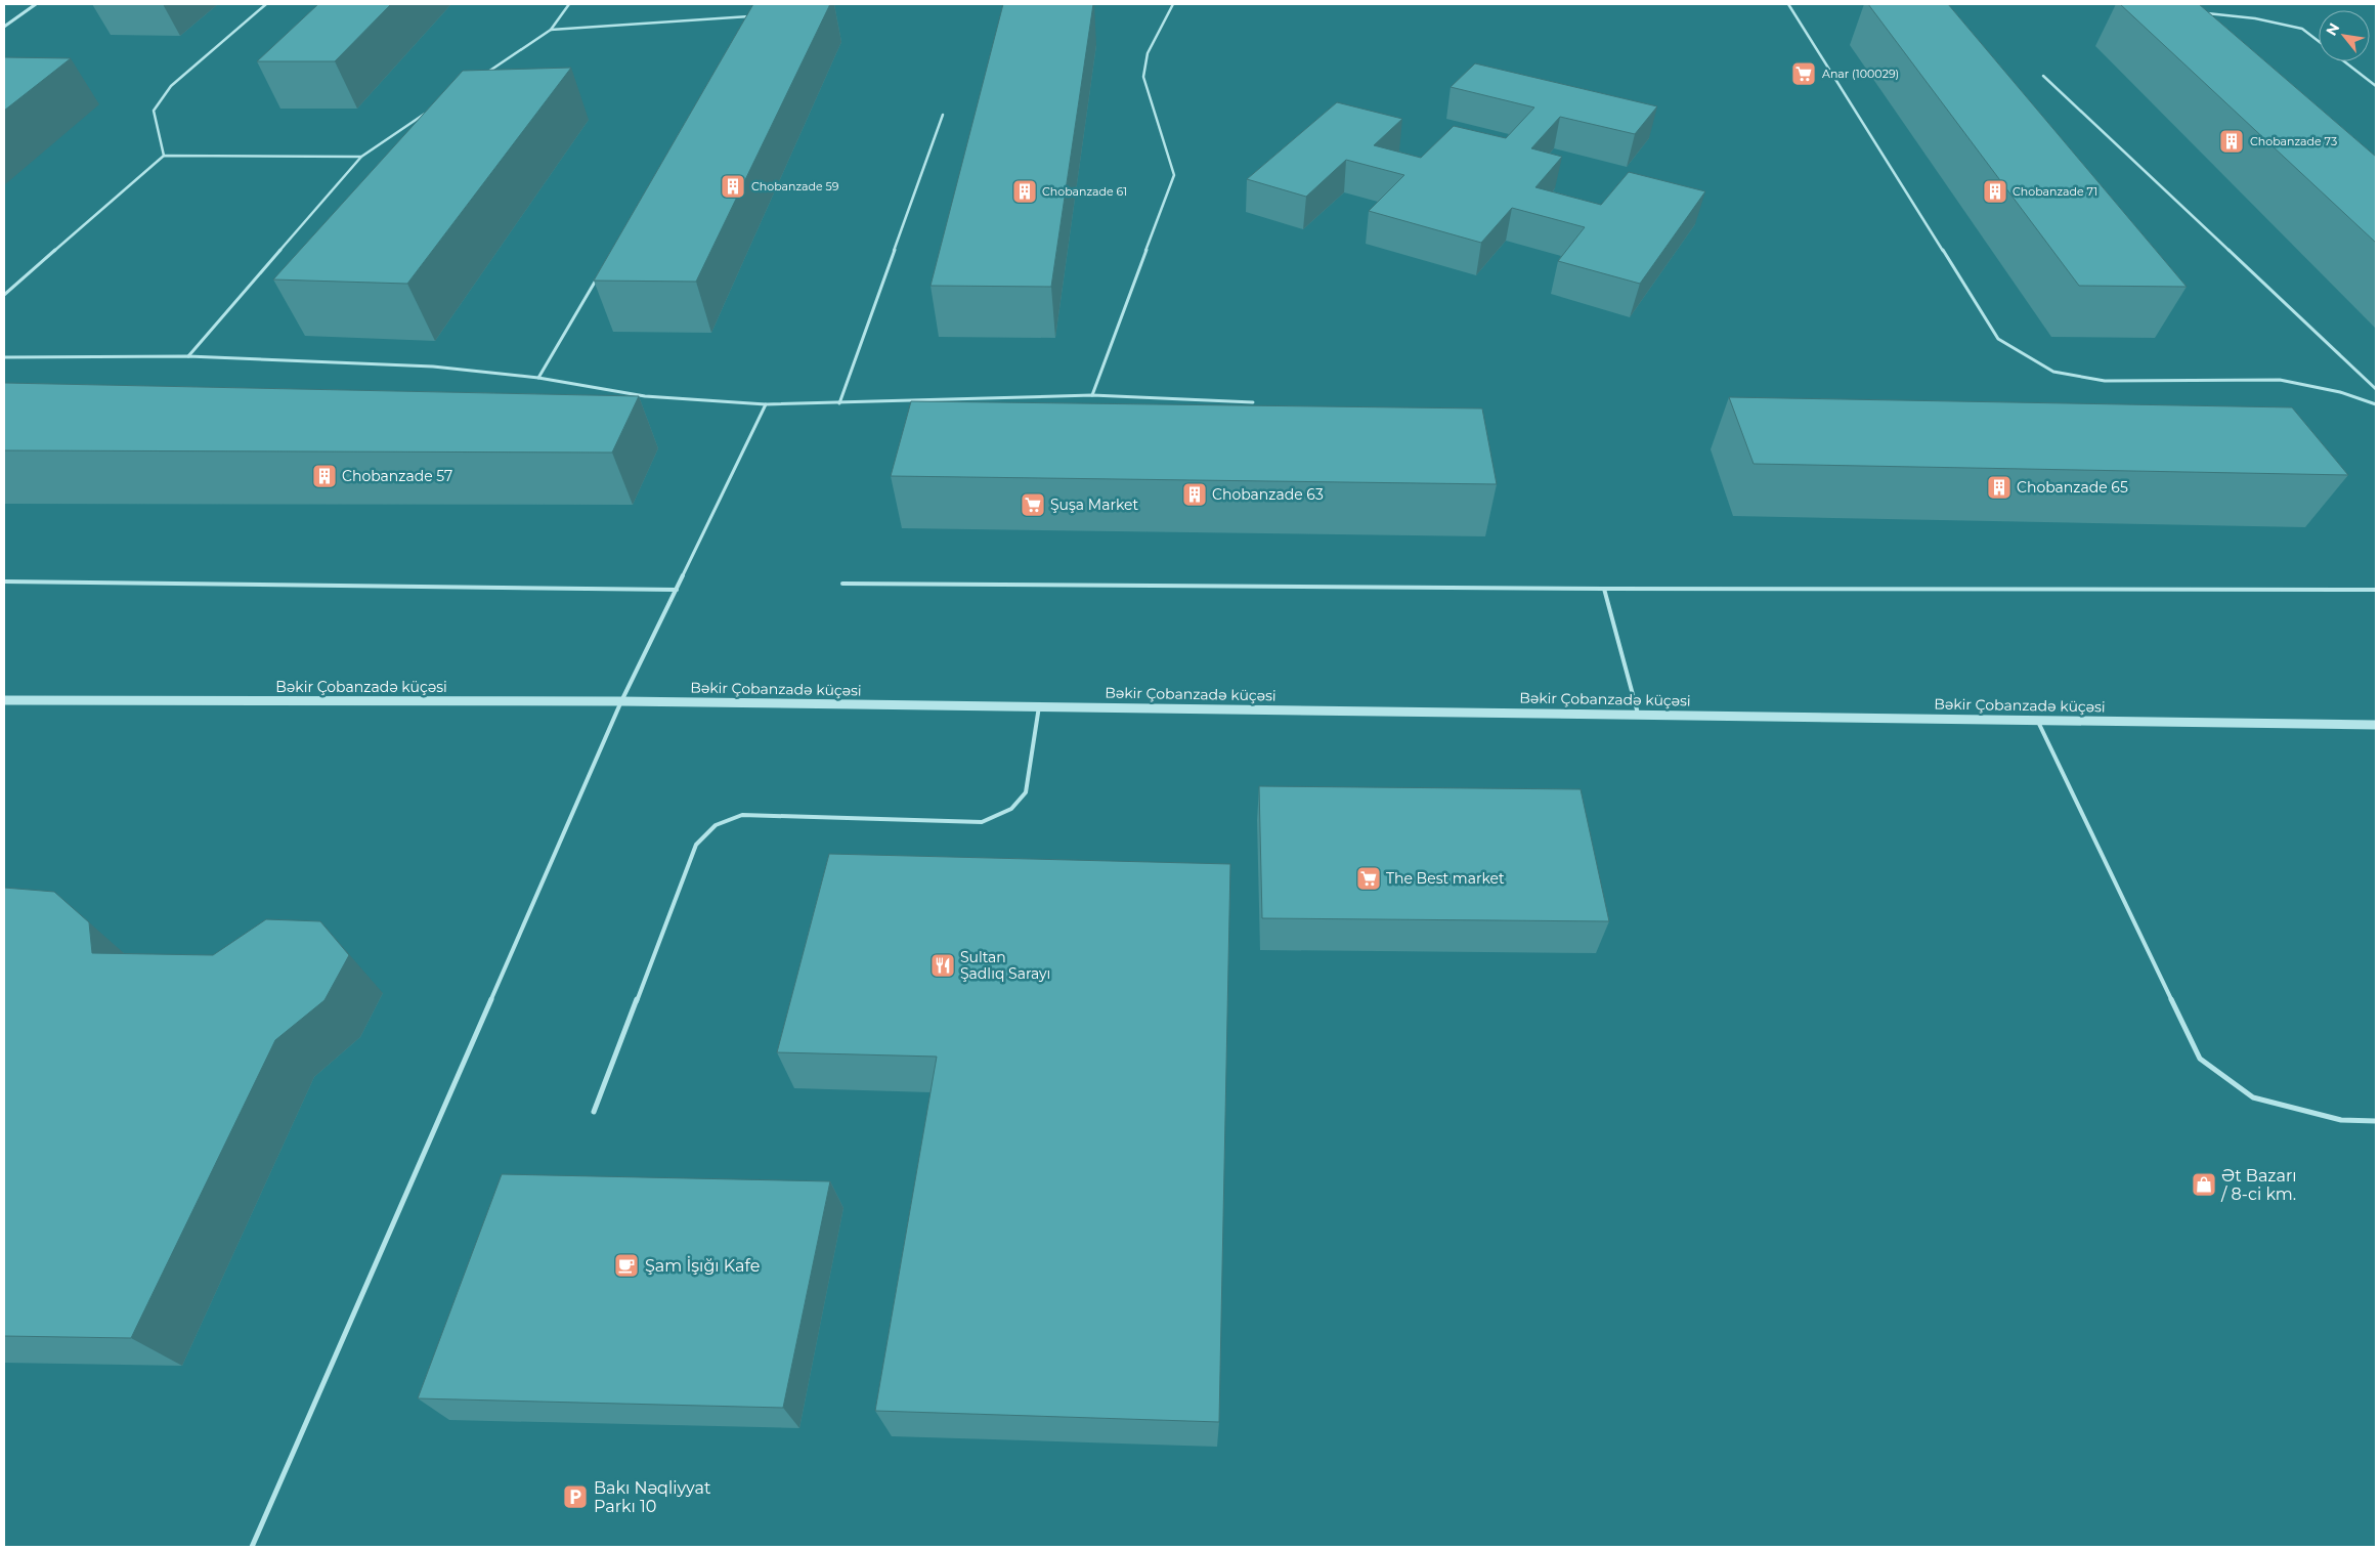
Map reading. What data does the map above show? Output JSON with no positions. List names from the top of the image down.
{
  "streets": {
    "street": ["Bəkir Çobanzadə küçəsi"]
  },
  "places": {
    "supermarket": ["Anar (100029)", "Şuşa Market", "The Best market"],
    "building": [
      "Chobanzade 73",
      "Chobanzade 59",
      "Chobanzade 61",
      "Chobanzade 71",
      "Chobanzade 57",
      "Chobanzade 65",
      "Chobanzade 63"
    ],
    "restaurant": ["Sultan Şadlıq Sarayı"],
    "shop": ["Ət Bazarı / 8-ci km."],
    "cafe": ["Şam İşığı Kafe"],
    "parking": ["Bakı Nəqliyyat Parkı 10"]
  },
  "north": "top left"
}
